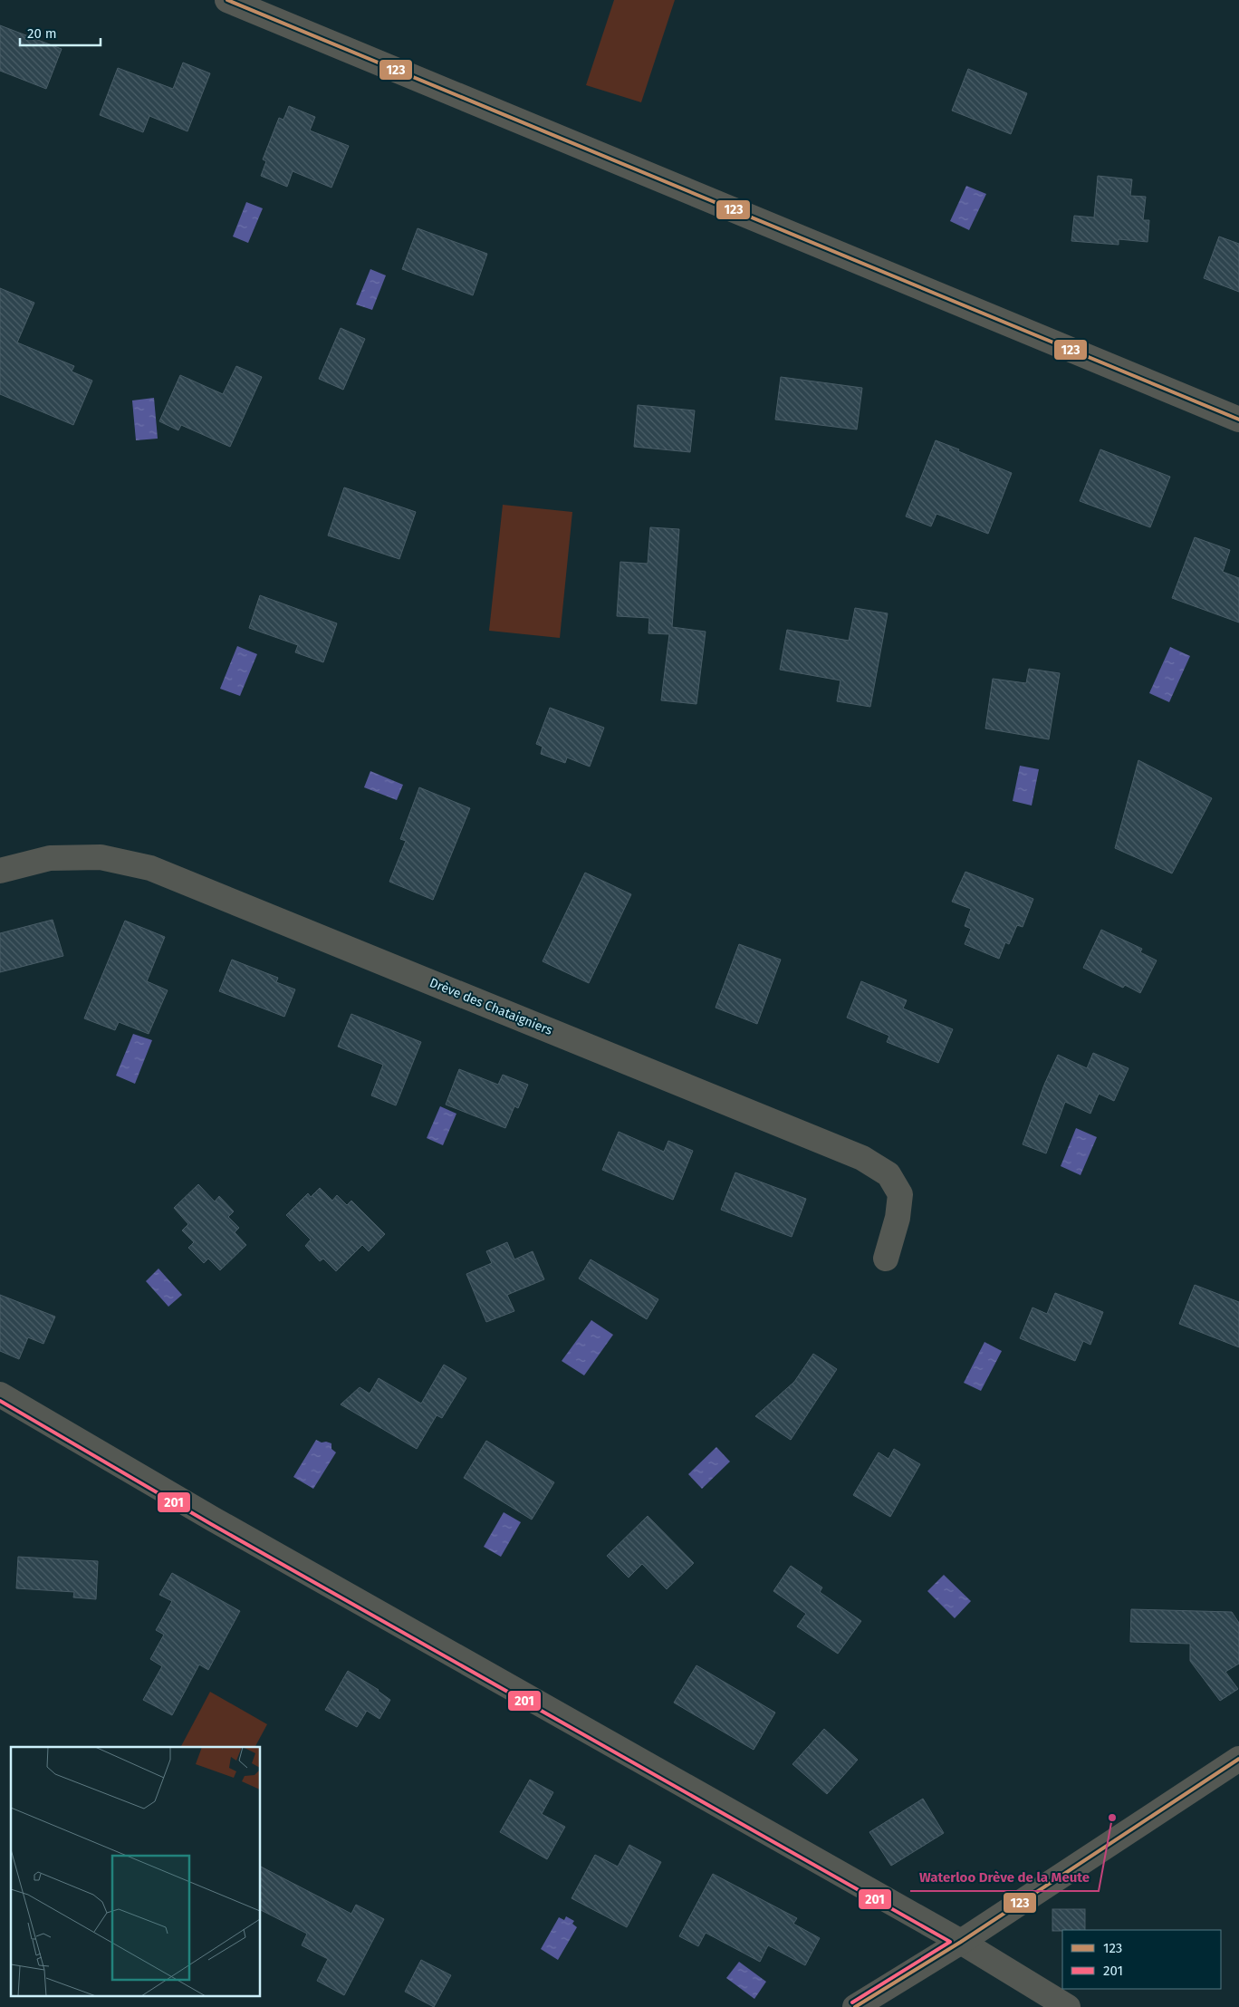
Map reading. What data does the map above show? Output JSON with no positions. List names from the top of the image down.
{
  "streets": {
    "street": ["Drève des Chataigniers"]
  },
  "places": ["Waterloo Drève de la Meute"],
  "lines": ["transit line 123", "transit line 201"],
  "legend": ["123", "201"],
  "scale_bar": "20 m"
}
